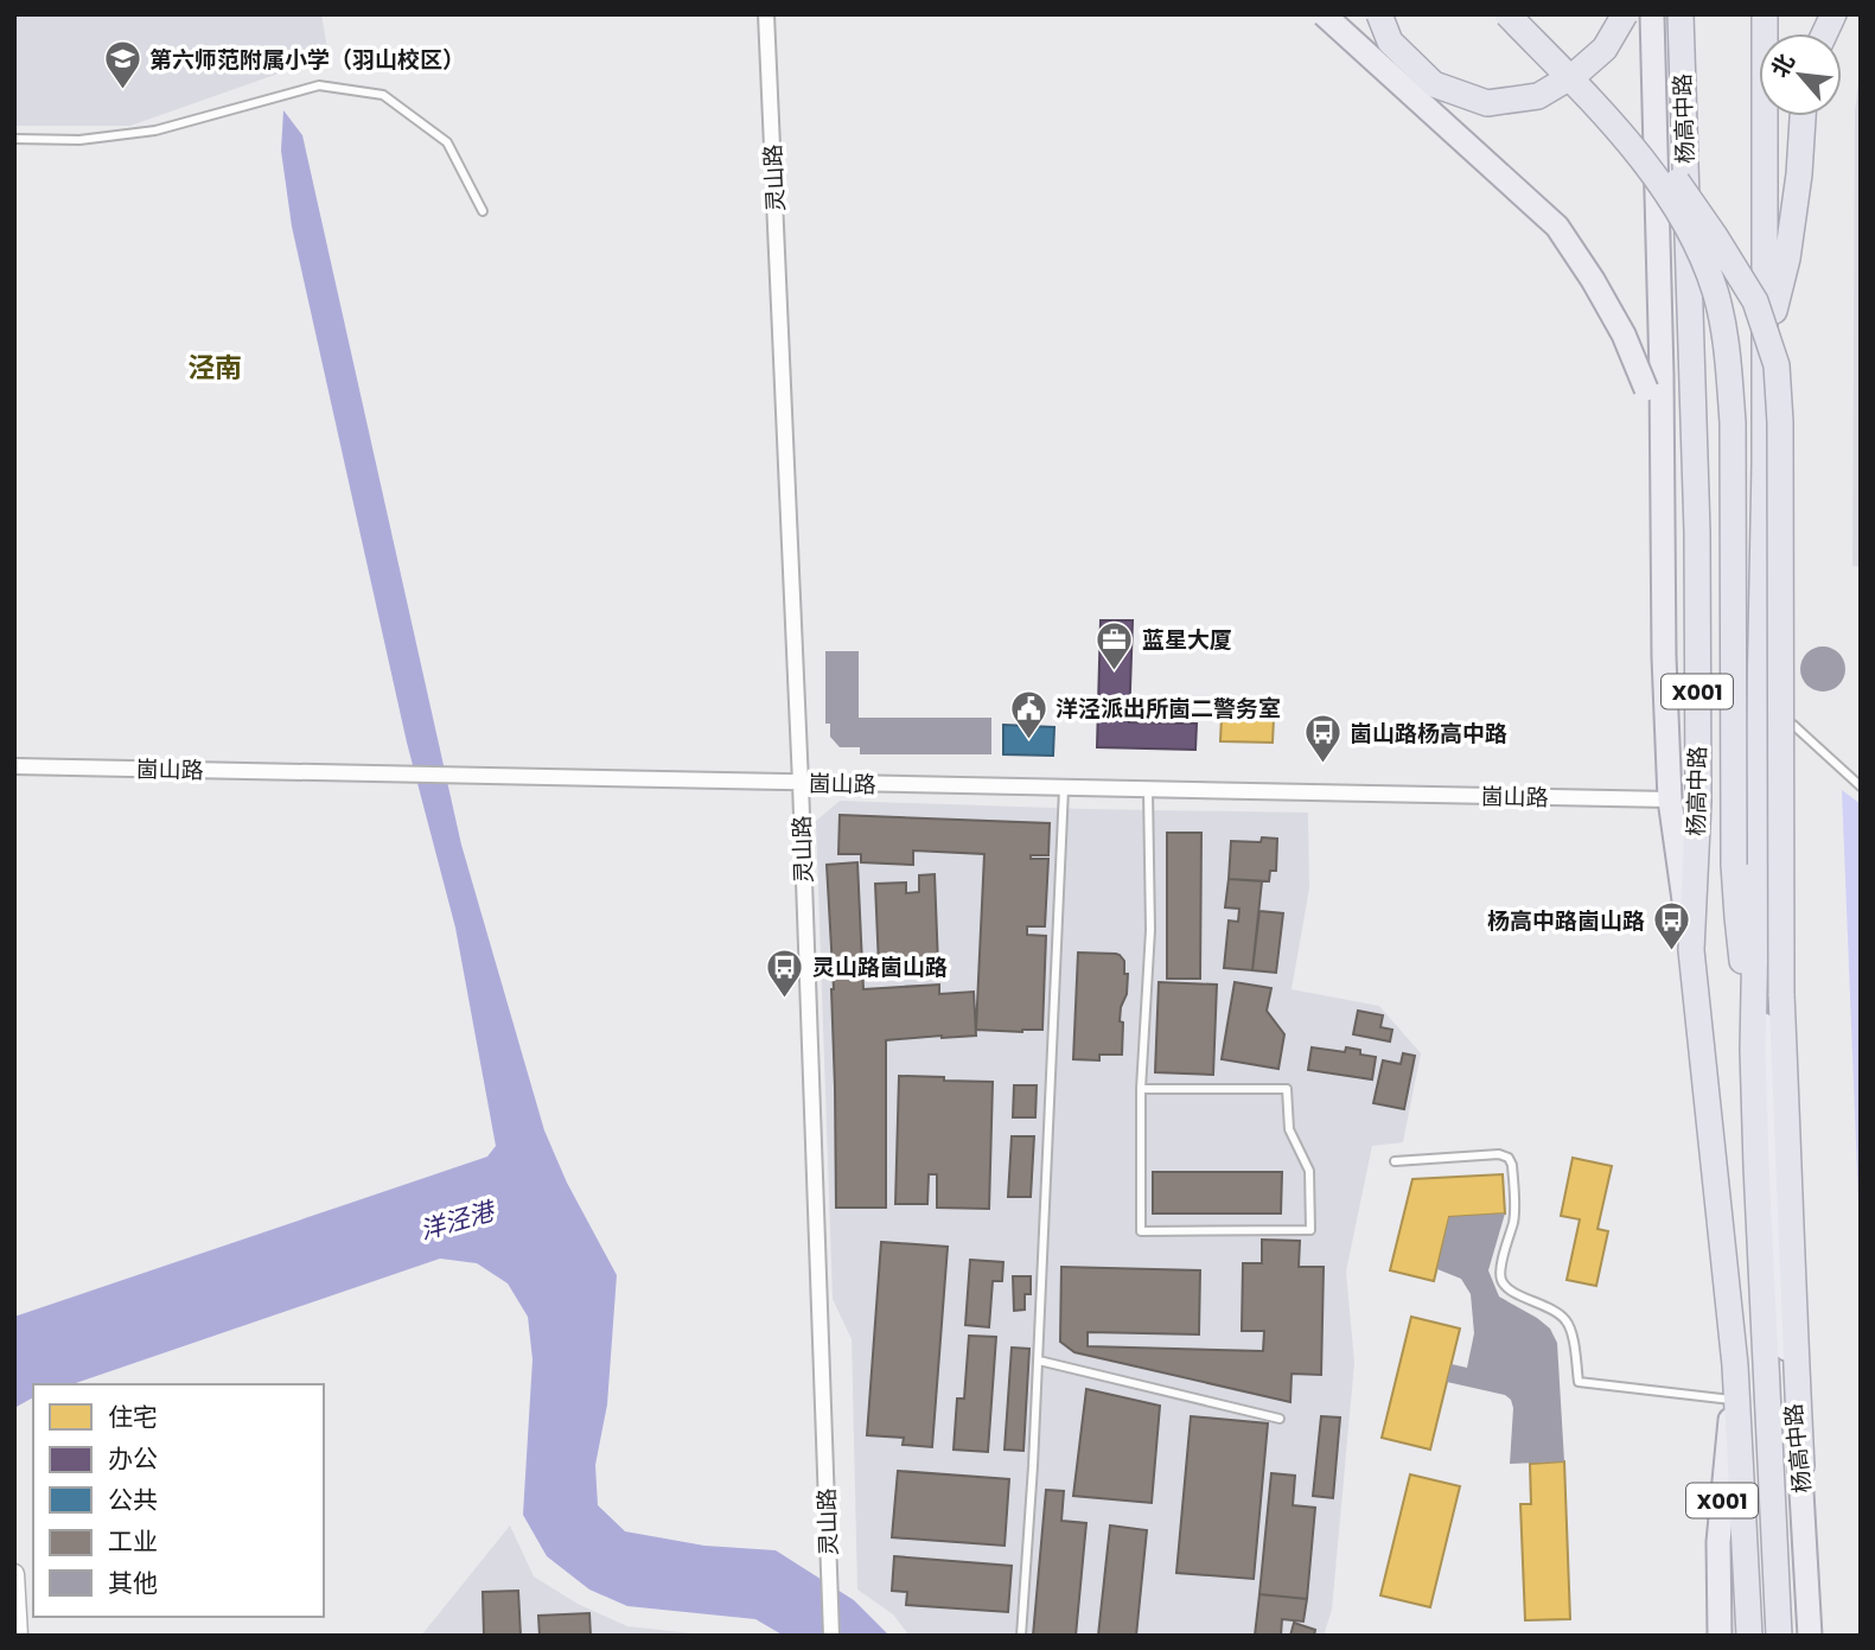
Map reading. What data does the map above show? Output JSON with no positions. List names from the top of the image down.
{
  "streets": {
    "highway": ["杨高中路", "X001"],
    "street": ["灵山路", "崮山路"]
  },
  "crossings": [
    ["灵山路", "崮山路"],
    ["X001", "崮山路"]
  ],
  "districts": ["泾南"],
  "water": ["洋泾港"],
  "places": {
    "school or university": ["第六师范附属小学（羽山校区）"],
    "office": ["蓝星大厦"],
    "public building": ["洋泾派出所崮二警务室"],
    "bus stop": ["崮山路杨高中路", "杨高中路崮山路", "灵山路崮山路"]
  },
  "legend": [
    "住宅",
    "办公",
    "公共",
    "工业",
    "其他"
  ],
  "north": "top left"
}
